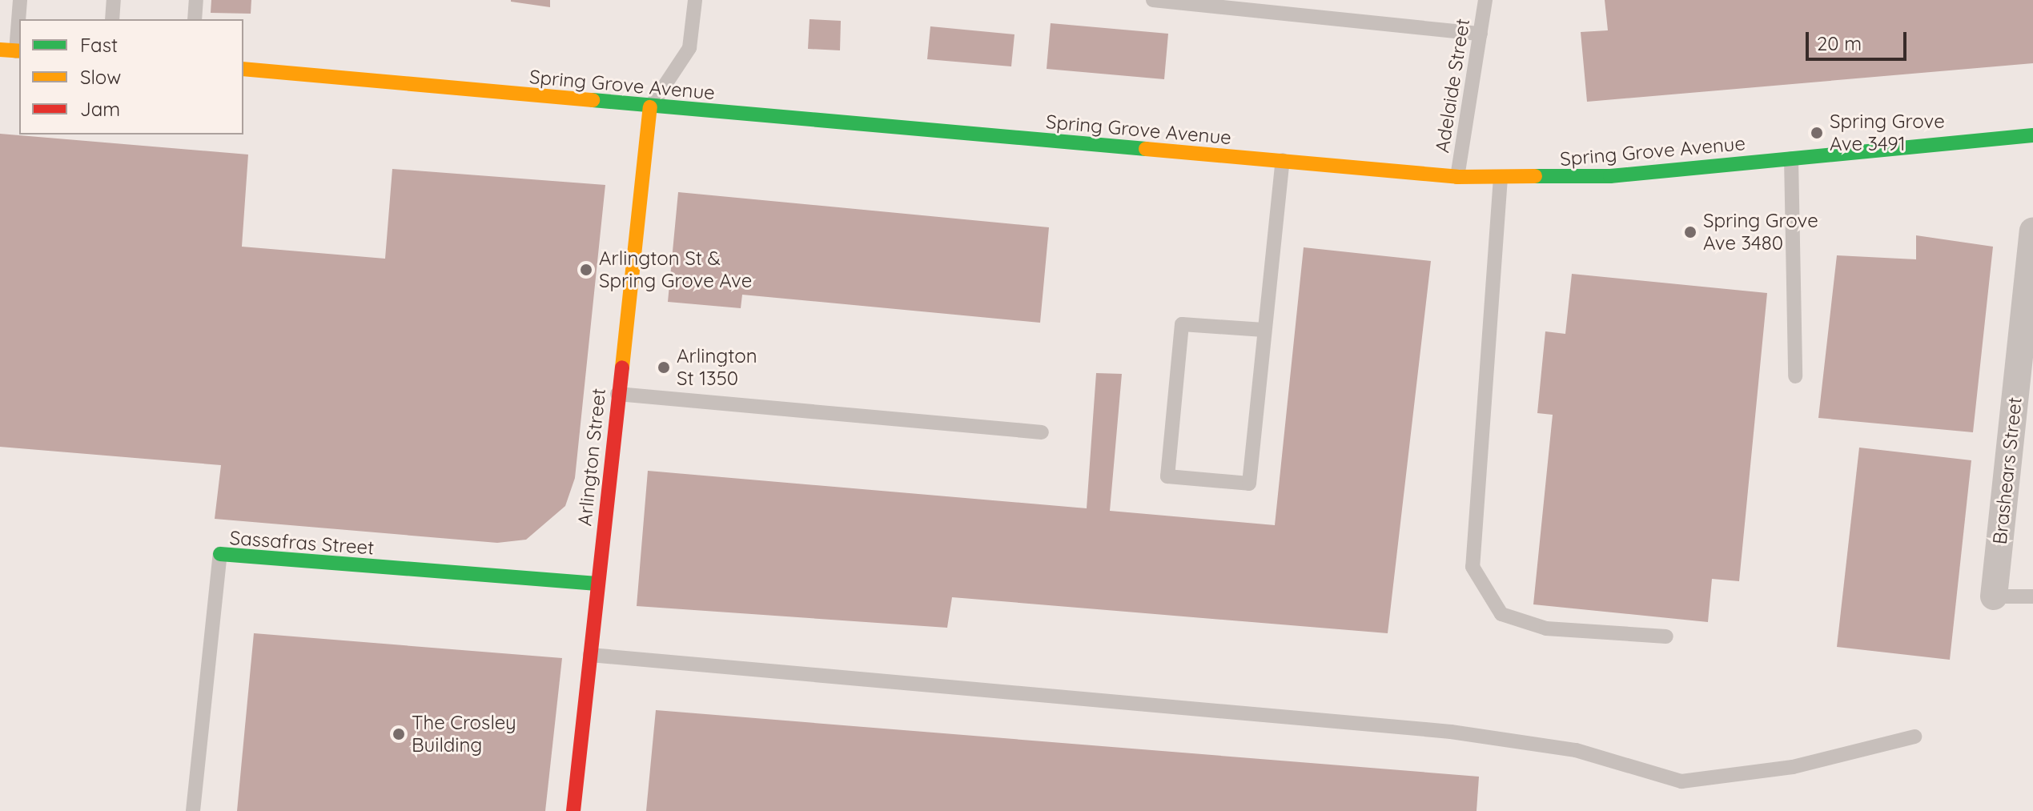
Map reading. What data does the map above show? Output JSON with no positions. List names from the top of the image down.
{
  "streets": {
    "main road": ["Spring Grove Avenue", "Arlington Street", "Sassafras Street"],
    "street": ["Brashears Street"],
    "lane": ["Adelaide Street"]
  },
  "crossings": [
    ["Spring Grove Avenue", "Adelaide Street"],
    ["Spring Grove Avenue", "Arlington Street"],
    ["Arlington Street", "Sassafras Street"]
  ],
  "places": [
    "Spring Grove Ave 3491",
    "Spring Grove Ave 3480",
    "Arlington St & Spring Grove Ave",
    "Arlington St 1350",
    "The Crosley Building"
  ],
  "legend": ["Fast", "Slow", "Jam"],
  "scale_bar": "20 m"
}
